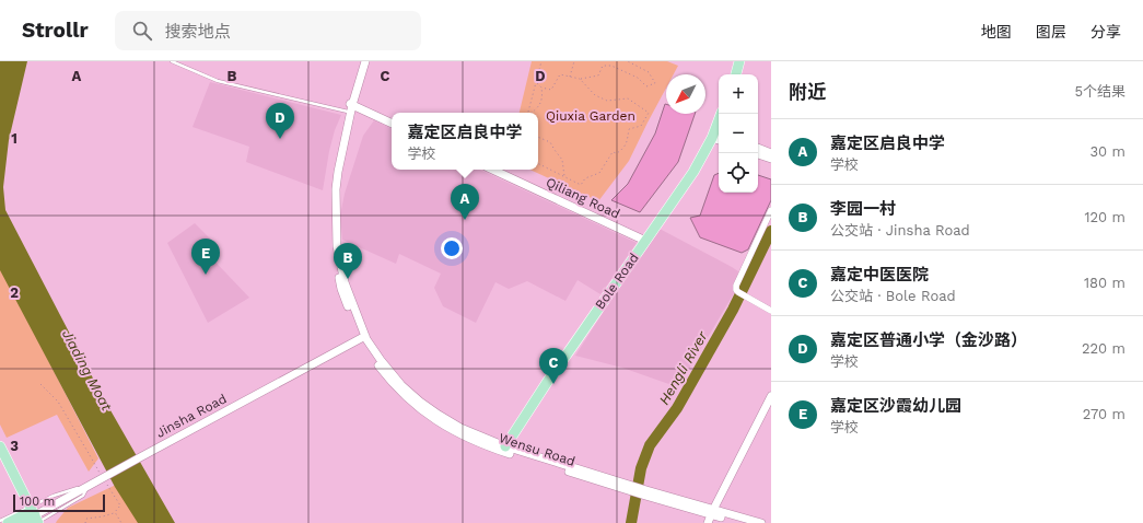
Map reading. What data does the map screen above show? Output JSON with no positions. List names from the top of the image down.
{
  "streets": {
    "main road": ["Bole Road"],
    "street": ["Qiliang Road", "Jinsha Road", "Wensu Road"]
  },
  "crossings": [
    ["Qiliang Road", "Bole Road"],
    ["Jinsha Road", "Wensu Road"]
  ],
  "water": ["Hengli River", "Jiading Moat"],
  "parks": ["Qiuxia Garden"],
  "scale_bar": "100 m",
  "north": "bottom left",
  "page": {
    "header": "Strollr",
    "search": "搜索地点",
    "nav": ["地图", "图层", "分享"],
    "heading": ["附近", "5个结果"],
    "map_buttons": ["+", "−"],
    "pins": [
      "D",
      "A",
      "E",
      "B",
      "C"
    ],
    "popup": ["嘉定区启良中学", "学校"],
    "list": [
      {
        "mark": "A",
        "name": "嘉定区启良中学",
        "note": "学校",
        "value": "30 m"
      },
      {
        "mark": "B",
        "name": "李园一村",
        "note": "公交站 · Jinsha Road",
        "value": "120 m"
      },
      {
        "mark": "C",
        "name": "嘉定中医医院",
        "note": "公交站 · Bole Road",
        "value": "180 m"
      },
      {
        "mark": "D",
        "name": "嘉定区普通小学（金沙路）",
        "note": "学校",
        "value": "220 m"
      },
      {
        "mark": "E",
        "name": "嘉定区沙霞幼儿园",
        "note": "学校",
        "value": "270 m"
      }
    ],
    "scale": "100 m"
  },
  "grid": {
    "columns": [
      "A",
      "B",
      "C",
      "D"
    ],
    "rows": ["1", "2", "3"]
  }
}
